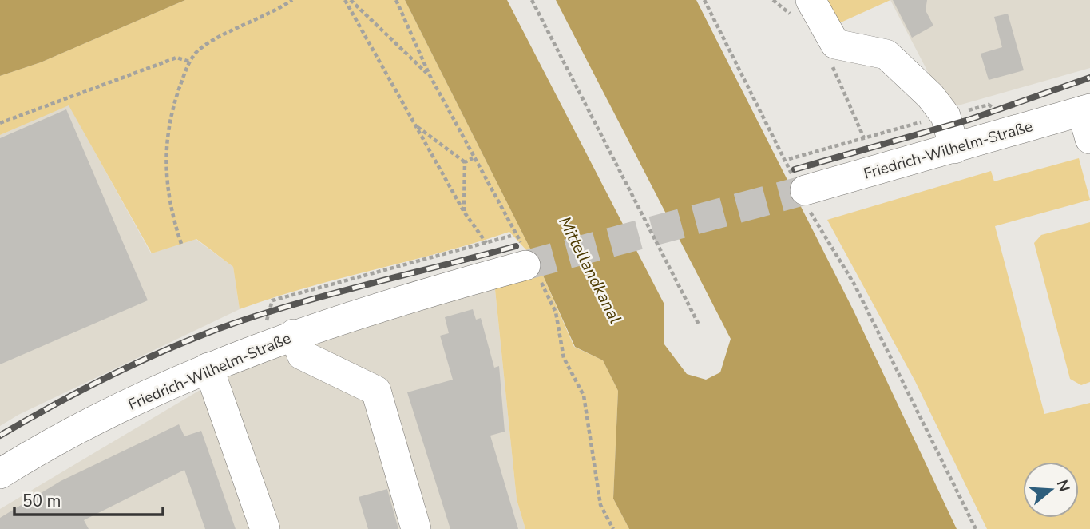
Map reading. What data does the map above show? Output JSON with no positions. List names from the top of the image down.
{
  "streets": {
    "street": ["Friedrich-Wilhelm-Straße"]
  },
  "water": ["Mittellandkanal"],
  "scale_bar": "50 m",
  "north": "right"
}
